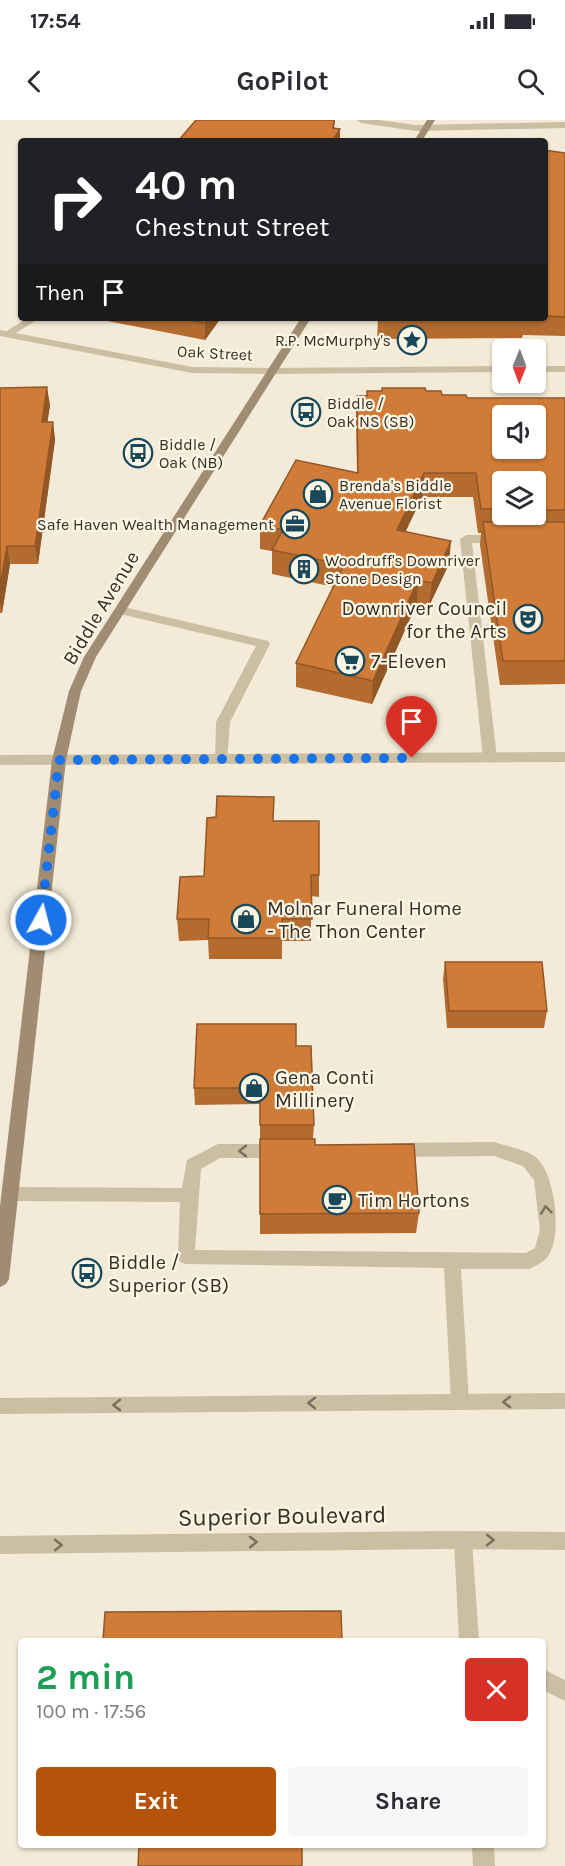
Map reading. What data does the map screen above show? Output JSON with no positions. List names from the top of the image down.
{
  "streets": {
    "main road": ["Biddle Avenue"],
    "street": ["Oak Street", "Superior Boulevard"]
  },
  "crossings": [
    ["Oak Street", "Biddle Avenue"]
  ],
  "one_way": ["Superior Boulevard"],
  "places": {
    "place": ["R.P. McMurphy's"],
    "bus stop": ["Biddle / Oak NS (SB)", "Biddle / Oak (NB)", "Biddle / Superior (SB)"],
    "shop": ["Brenda's Biddle Avenue Florist", "Molnar Funeral Home - The Thon Center", "Gena Conti Millinery"],
    "office": ["Safe Haven Wealth Management"],
    "building": ["Woodruff's Downriver Stone Design"],
    "theatre": ["Downriver Council for the Arts"],
    "supermarket": ["7-Eleven"],
    "cafe": ["Tim Hortons"]
  },
  "north": "bottom",
  "page": {
    "status": "17:54",
    "header": "GoPilot",
    "turn": ["40 m", "Chestnut Street"],
    "then": "Then",
    "heading": ["2 min", "100 m · 17:56"],
    "buttons": ["Exit", "Share"]
  }
}
